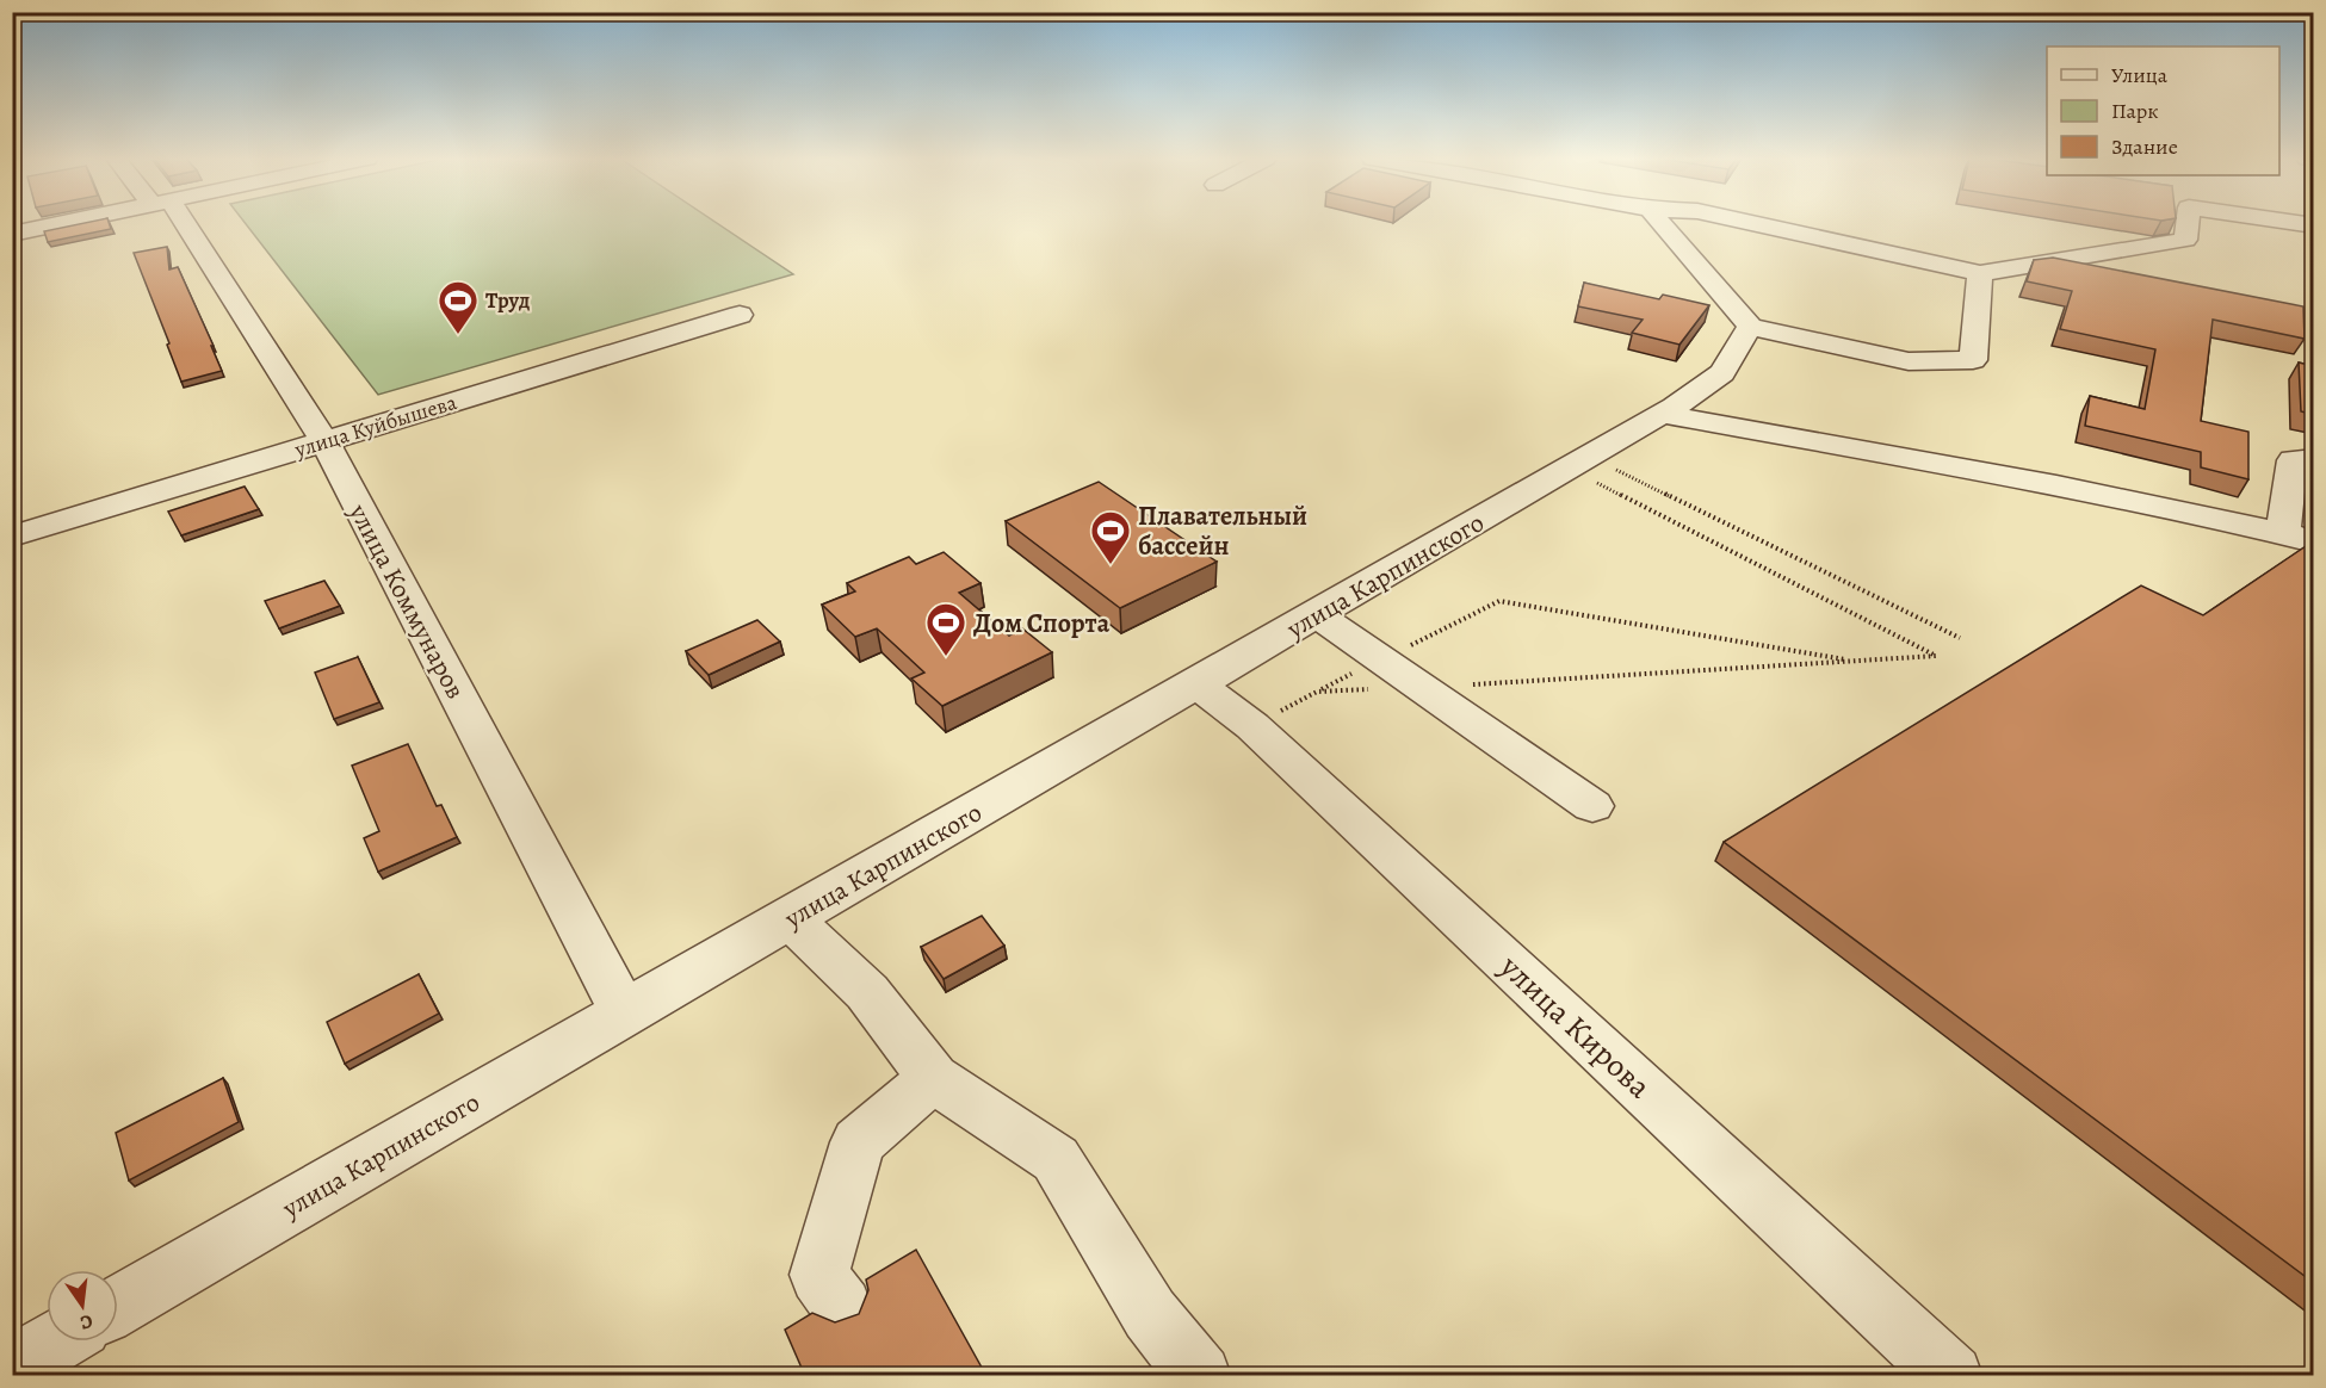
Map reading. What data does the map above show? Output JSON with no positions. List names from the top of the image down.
{
  "streets": {
    "street": [
      "улица Куйбышева",
      "улица Карпинского",
      "улица Коммунаров",
      "улица Кирова"
    ]
  },
  "crossings": [
    ["улица Куйбышева", "улица Коммунаров"],
    ["улица Карпинского", "улица Коммунаров"],
    ["улица Карпинского", "улица Кирова"]
  ],
  "places": {
    "sports": ["Труд", "Плавательный бассейн", "Дом Спорта"]
  },
  "legend": ["Улица", "Парк", "Здание"],
  "north": "bottom"
}
